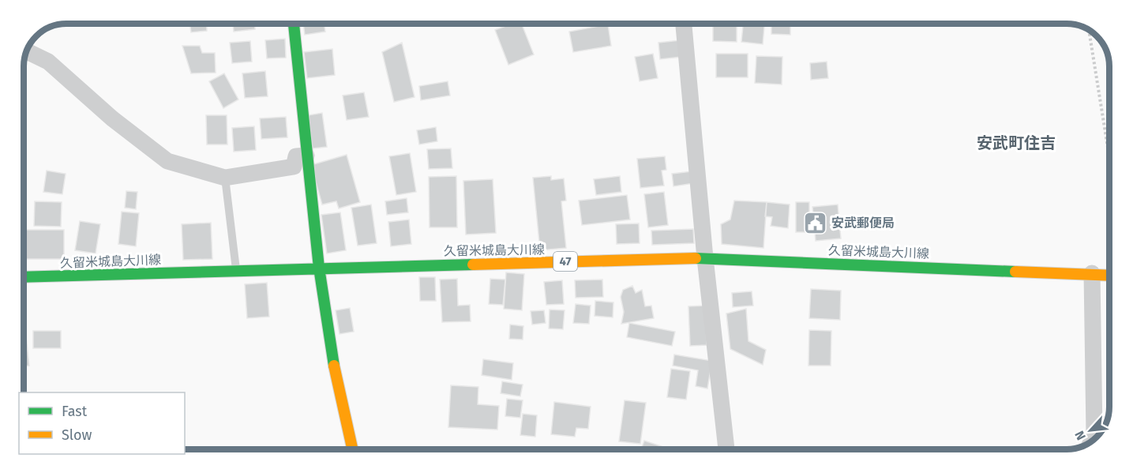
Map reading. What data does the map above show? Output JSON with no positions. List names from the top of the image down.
{
  "streets": {
    "main road": ["久留米城島大川線", "47"]
  },
  "districts": ["安武町住吉"],
  "places": {
    "public building": ["安武郵便局"]
  },
  "legend": ["Fast", "Slow"],
  "north": "bottom left"
}
